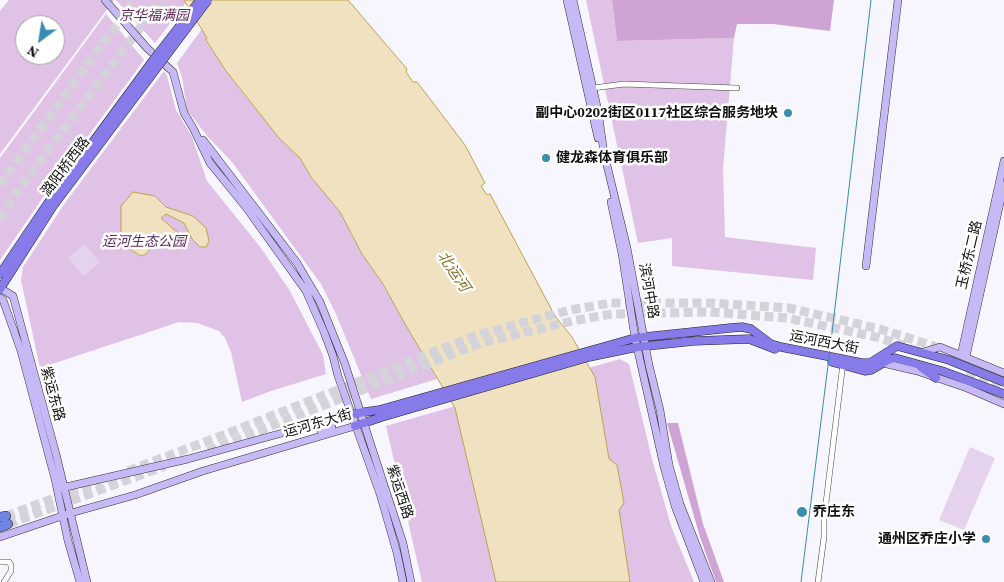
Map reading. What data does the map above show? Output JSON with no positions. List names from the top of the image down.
{
  "streets": {
    "main road": [
      "潞阳桥西路",
      "玉桥东二路",
      "滨河中路",
      "运河西大街",
      "紫运东路",
      "运河东大街",
      "紫运西路"
    ]
  },
  "crossings": [
    ["潞阳桥西路", "紫运东路"],
    ["滨河中路", "运河西大街"],
    ["滨河中路", "运河东大街"],
    ["运河西大街", "运河东大街"],
    ["紫运东路", "运河东大街"],
    ["运河东大街", "紫运西路"]
  ],
  "water": ["北运河"],
  "parks": ["京华福满园", "运河生态公园"],
  "places": [
    "副中心0202街区0117社区综合服务地块",
    "健龙森体育俱乐部",
    "乔庄东",
    "通州区乔庄小学"
  ],
  "north": "bottom left"
}
